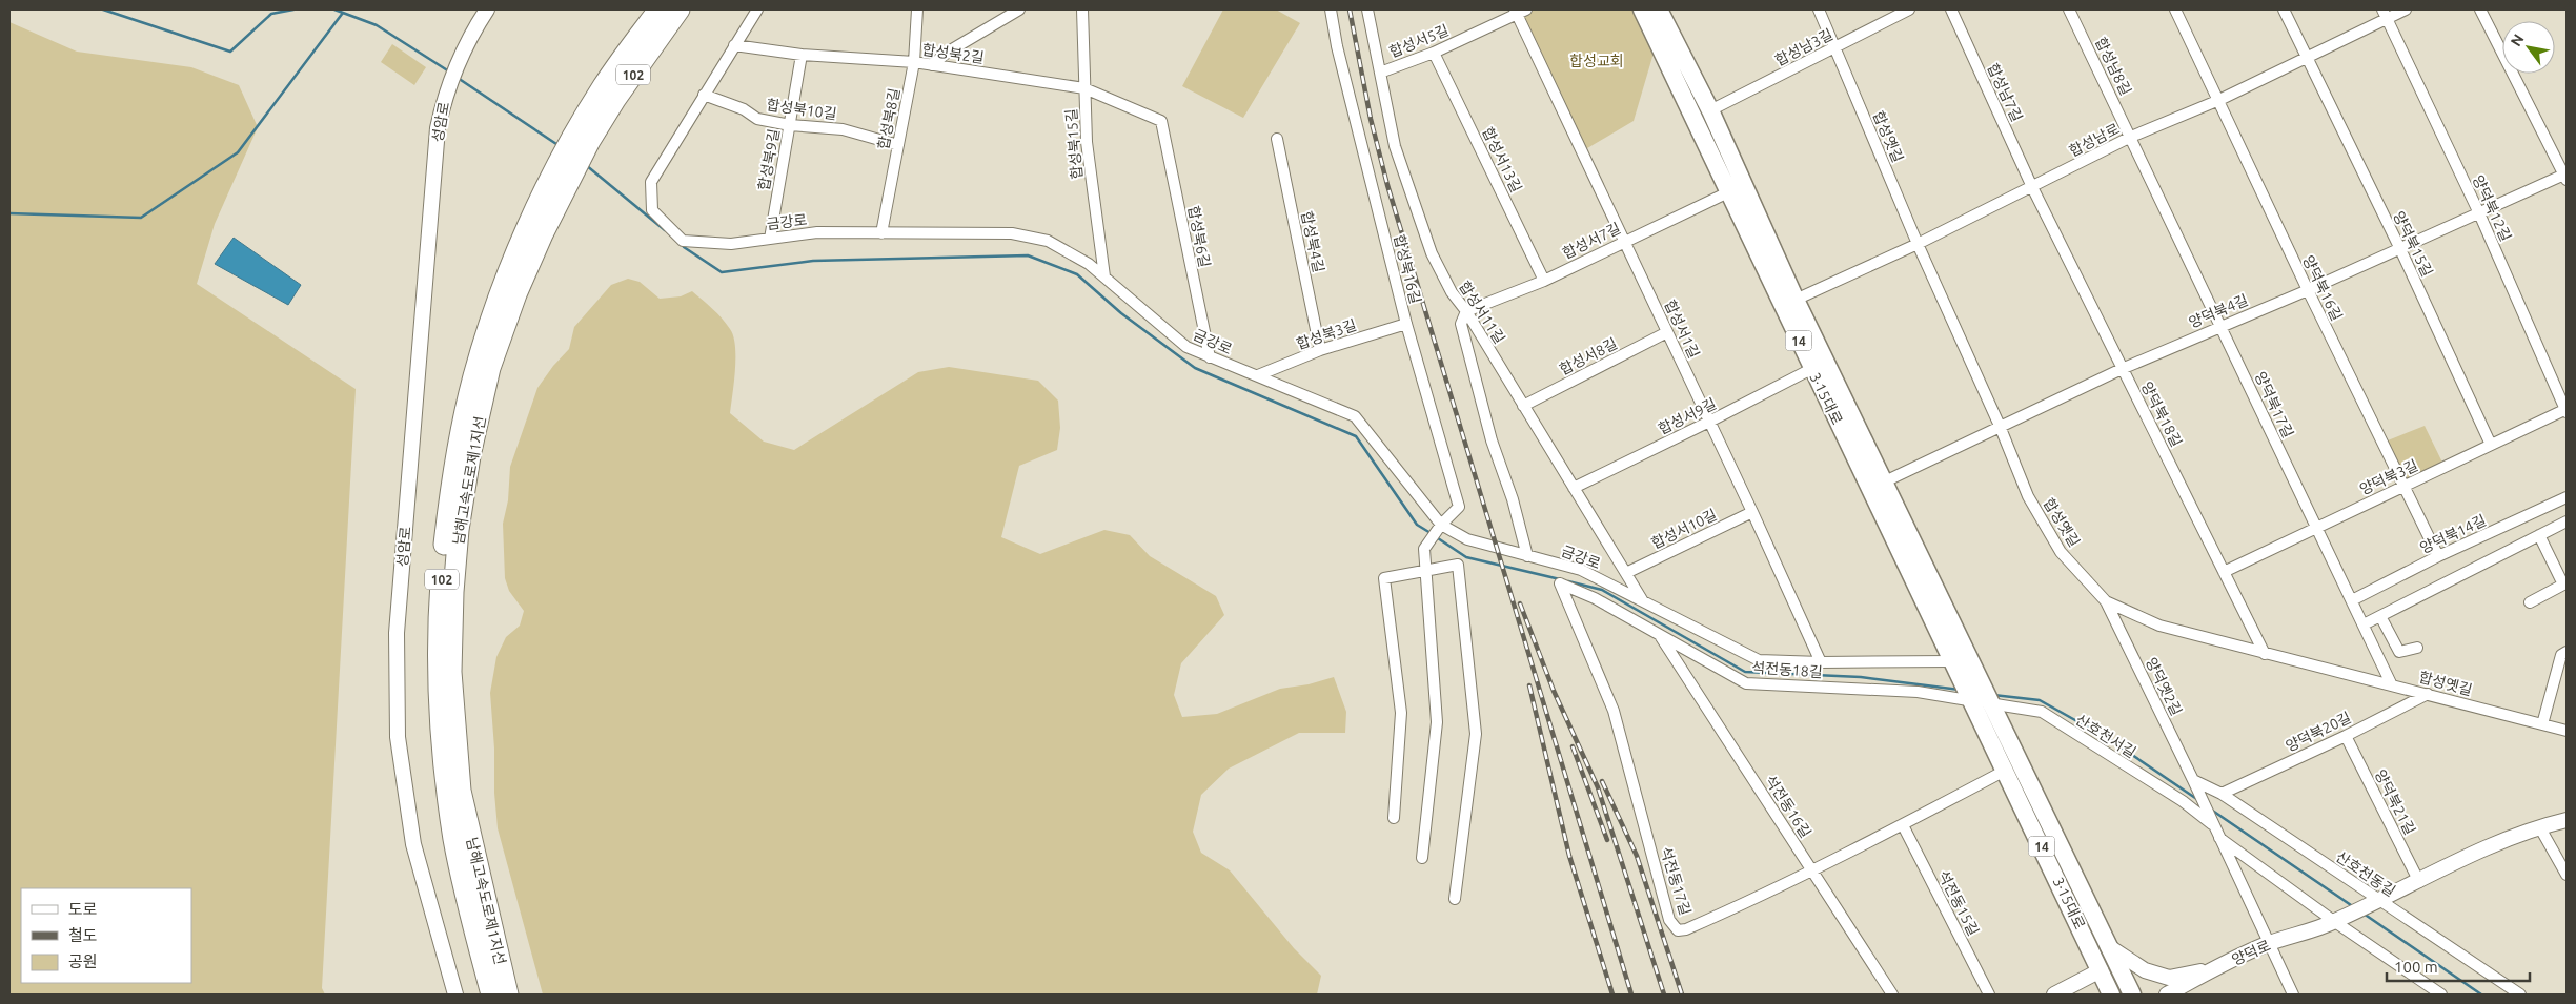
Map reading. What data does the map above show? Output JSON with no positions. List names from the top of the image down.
{
  "streets": {
    "highway": ["102", "남해고속도로제1지선"],
    "main road": [
      "성암로",
      "14",
      "3·15대로",
      "양덕로"
    ],
    "street": [
      "합성서5길",
      "합성남3길",
      "합성북2길",
      "합성남8길",
      "합성남7길",
      "합성북10길",
      "합성북8길",
      "합성옛길",
      "합성남로",
      "합성북15길",
      "합성북9길",
      "합성서13길",
      "양덕북12길",
      "금강로",
      "합성북6길",
      "합성서7길",
      "합성북4길",
      "양덕북15길",
      "합성북16길",
      "양덕북16길",
      "양덕북4길",
      "합성서11길",
      "합성서1길",
      "합성북3길",
      "합성서8길",
      "양덕북17길",
      "양덕북18길",
      "합성서9길",
      "양덕북3길",
      "합성서10길",
      "양덕북14길",
      "석전동18길",
      "양덕옛2길",
      "양덕북20길",
      "산호천서길",
      "양덕북21길",
      "석전동16길",
      "산호천동길",
      "석전동17길",
      "석전동15길"
    ]
  },
  "crossings": [
    ["합성서5길", "합성서13길"],
    ["합성서5길", "합성서11길"],
    ["합성서5길", "합성서1길"],
    ["합성남3길", "합성옛길"],
    ["합성남3길", "3·15대로"],
    ["합성북2길", "합성북8길"],
    ["합성북2길", "합성북15길"],
    ["합성북2길", "합성북9길"],
    ["합성북2길", "금강로"],
    ["합성북2길", "합성북6길"],
    ["합성남8길", "합성남로"],
    ["합성남8길", "양덕북17길"],
    ["합성남7길", "합성남로"],
    ["합성남7길", "양덕북18길"],
    ["합성북10길", "합성북8길"],
    ["합성북10길", "합성북9길"],
    ["합성북10길", "금강로"],
    ["합성북8길", "금강로"],
    ["합성옛길", "합성남로"],
    ["합성옛길", "양덕북4길"],
    ["합성옛길", "양덕북17길"],
    ["합성옛길", "양덕북18길"],
    ["합성옛길", "양덕옛2길"],
    ["합성옛길", "양덕북20길"],
    ["합성남로", "양덕북12길"],
    ["합성남로", "양덕북15길"],
    ["합성남로", "양덕북16길"],
    ["합성남로", "3·15대로"],
    ["합성남로", "양덕북17길"],
    ["합성남로", "양덕북18길"],
    ["합성북15길", "금강로"],
    ["합성북9길", "금강로"],
    ["합성서13길", "합성서7길"],
    ["양덕북12길", "양덕북4길"],
    ["양덕북12길", "양덕북3길"],
    ["금강로", "합성북6길"],
    ["금강로", "합성북16길"],
    ["금강로", "합성서11길"],
    ["금강로", "합성서1길"],
    ["금강로", "합성북3길"],
    ["금강로", "14"],
    ["금강로", "3·15대로"],
    ["합성서7길", "합성서11길"],
    ["합성서7길", "합성서1길"],
    ["합성서7길", "3·15대로"],
    ["합성북4길", "합성북3길"],
    ["양덕북15길", "양덕북4길"],
    ["양덕북15길", "양덕북3길"],
    ["합성북16길", "합성북3길"],
    ["양덕북16길", "양덕북4길"],
    ["양덕북16길", "양덕북3길"],
    ["양덕북16길", "양덕북14길"],
    ["양덕북4길", "3·15대로"],
    ["양덕북4길", "양덕북17길"],
    ["양덕북4길", "양덕북18길"],
    ["합성서11길", "합성서8길"],
    ["합성서11길", "합성서9길"],
    ["합성서11길", "합성서10길"],
    ["합성서1길", "합성서8길"],
    ["합성서1길", "합성서9길"],
    ["합성서1길", "합성서10길"],
    ["14", "3·15대로"],
    ["14", "석전동18길"],
    ["14", "산호천서길"],
    ["3·15대로", "합성서9길"],
    ["3·15대로", "석전동18길"],
    ["3·15대로", "산호천서길"],
    ["3·15대로", "석전동17길"],
    ["양덕북17길", "양덕북3길"],
    ["양덕북17길", "양덕북14길"],
    ["양덕북18길", "양덕북3길"],
    ["석전동18길", "산호천서길"],
    ["석전동18길", "석전동16길"],
    ["석전동18길", "석전동17길"],
    ["양덕옛2길", "산호천서길"],
    ["양덕옛2길", "산호천동길"],
    ["양덕북20길", "양덕북21길"],
    ["양덕북20길", "산호천동길"],
    ["석전동16길", "석전동17길"],
    ["산호천동길", "양덕로"],
    ["석전동17길", "석전동15길"]
  ],
  "parks": ["합성교회"],
  "legend": ["도로", "철도", "공원"],
  "scale_bar": "100 m",
  "north": "top left"
}
